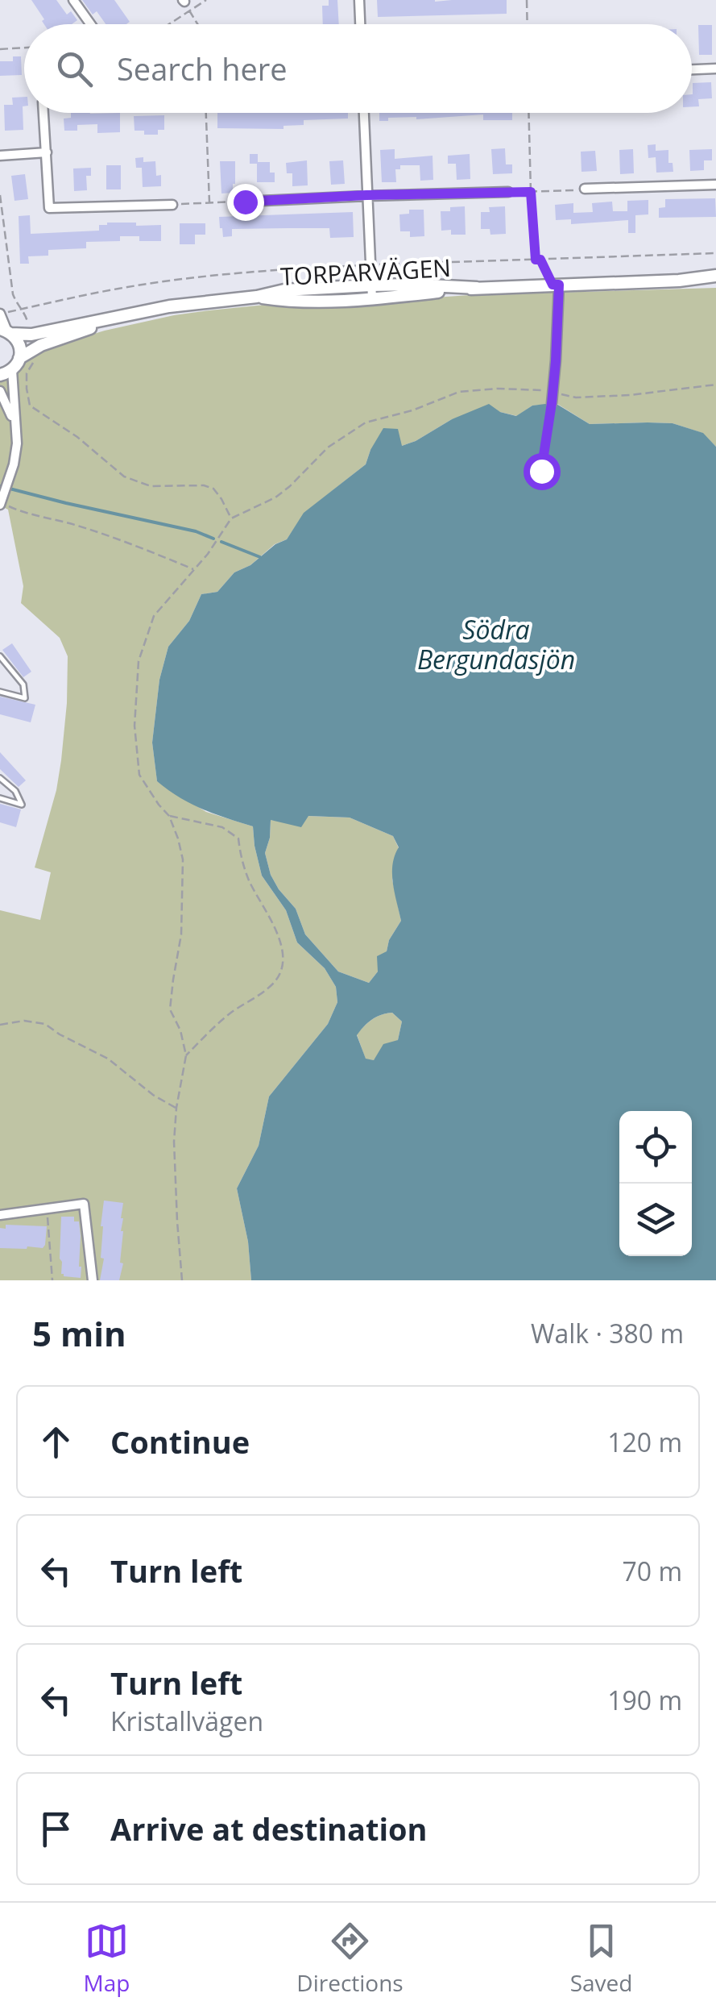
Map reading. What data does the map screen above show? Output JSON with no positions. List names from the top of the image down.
{
  "streets": {
    "street": ["TORPARVÄGEN"]
  },
  "water": ["Södra Bergundasjön"],
  "page": {
    "search": "Search here",
    "heading": ["5 min", "Walk · 380 m"],
    "list": [
      ["Continue", "120 m"],
      ["Turn left", "70 m"],
      ["Turn left", "Kristallvägen", "190 m"],
      "Arrive at destination"
    ],
    "nav": ["Map", "Directions", "Saved"]
  }
}
